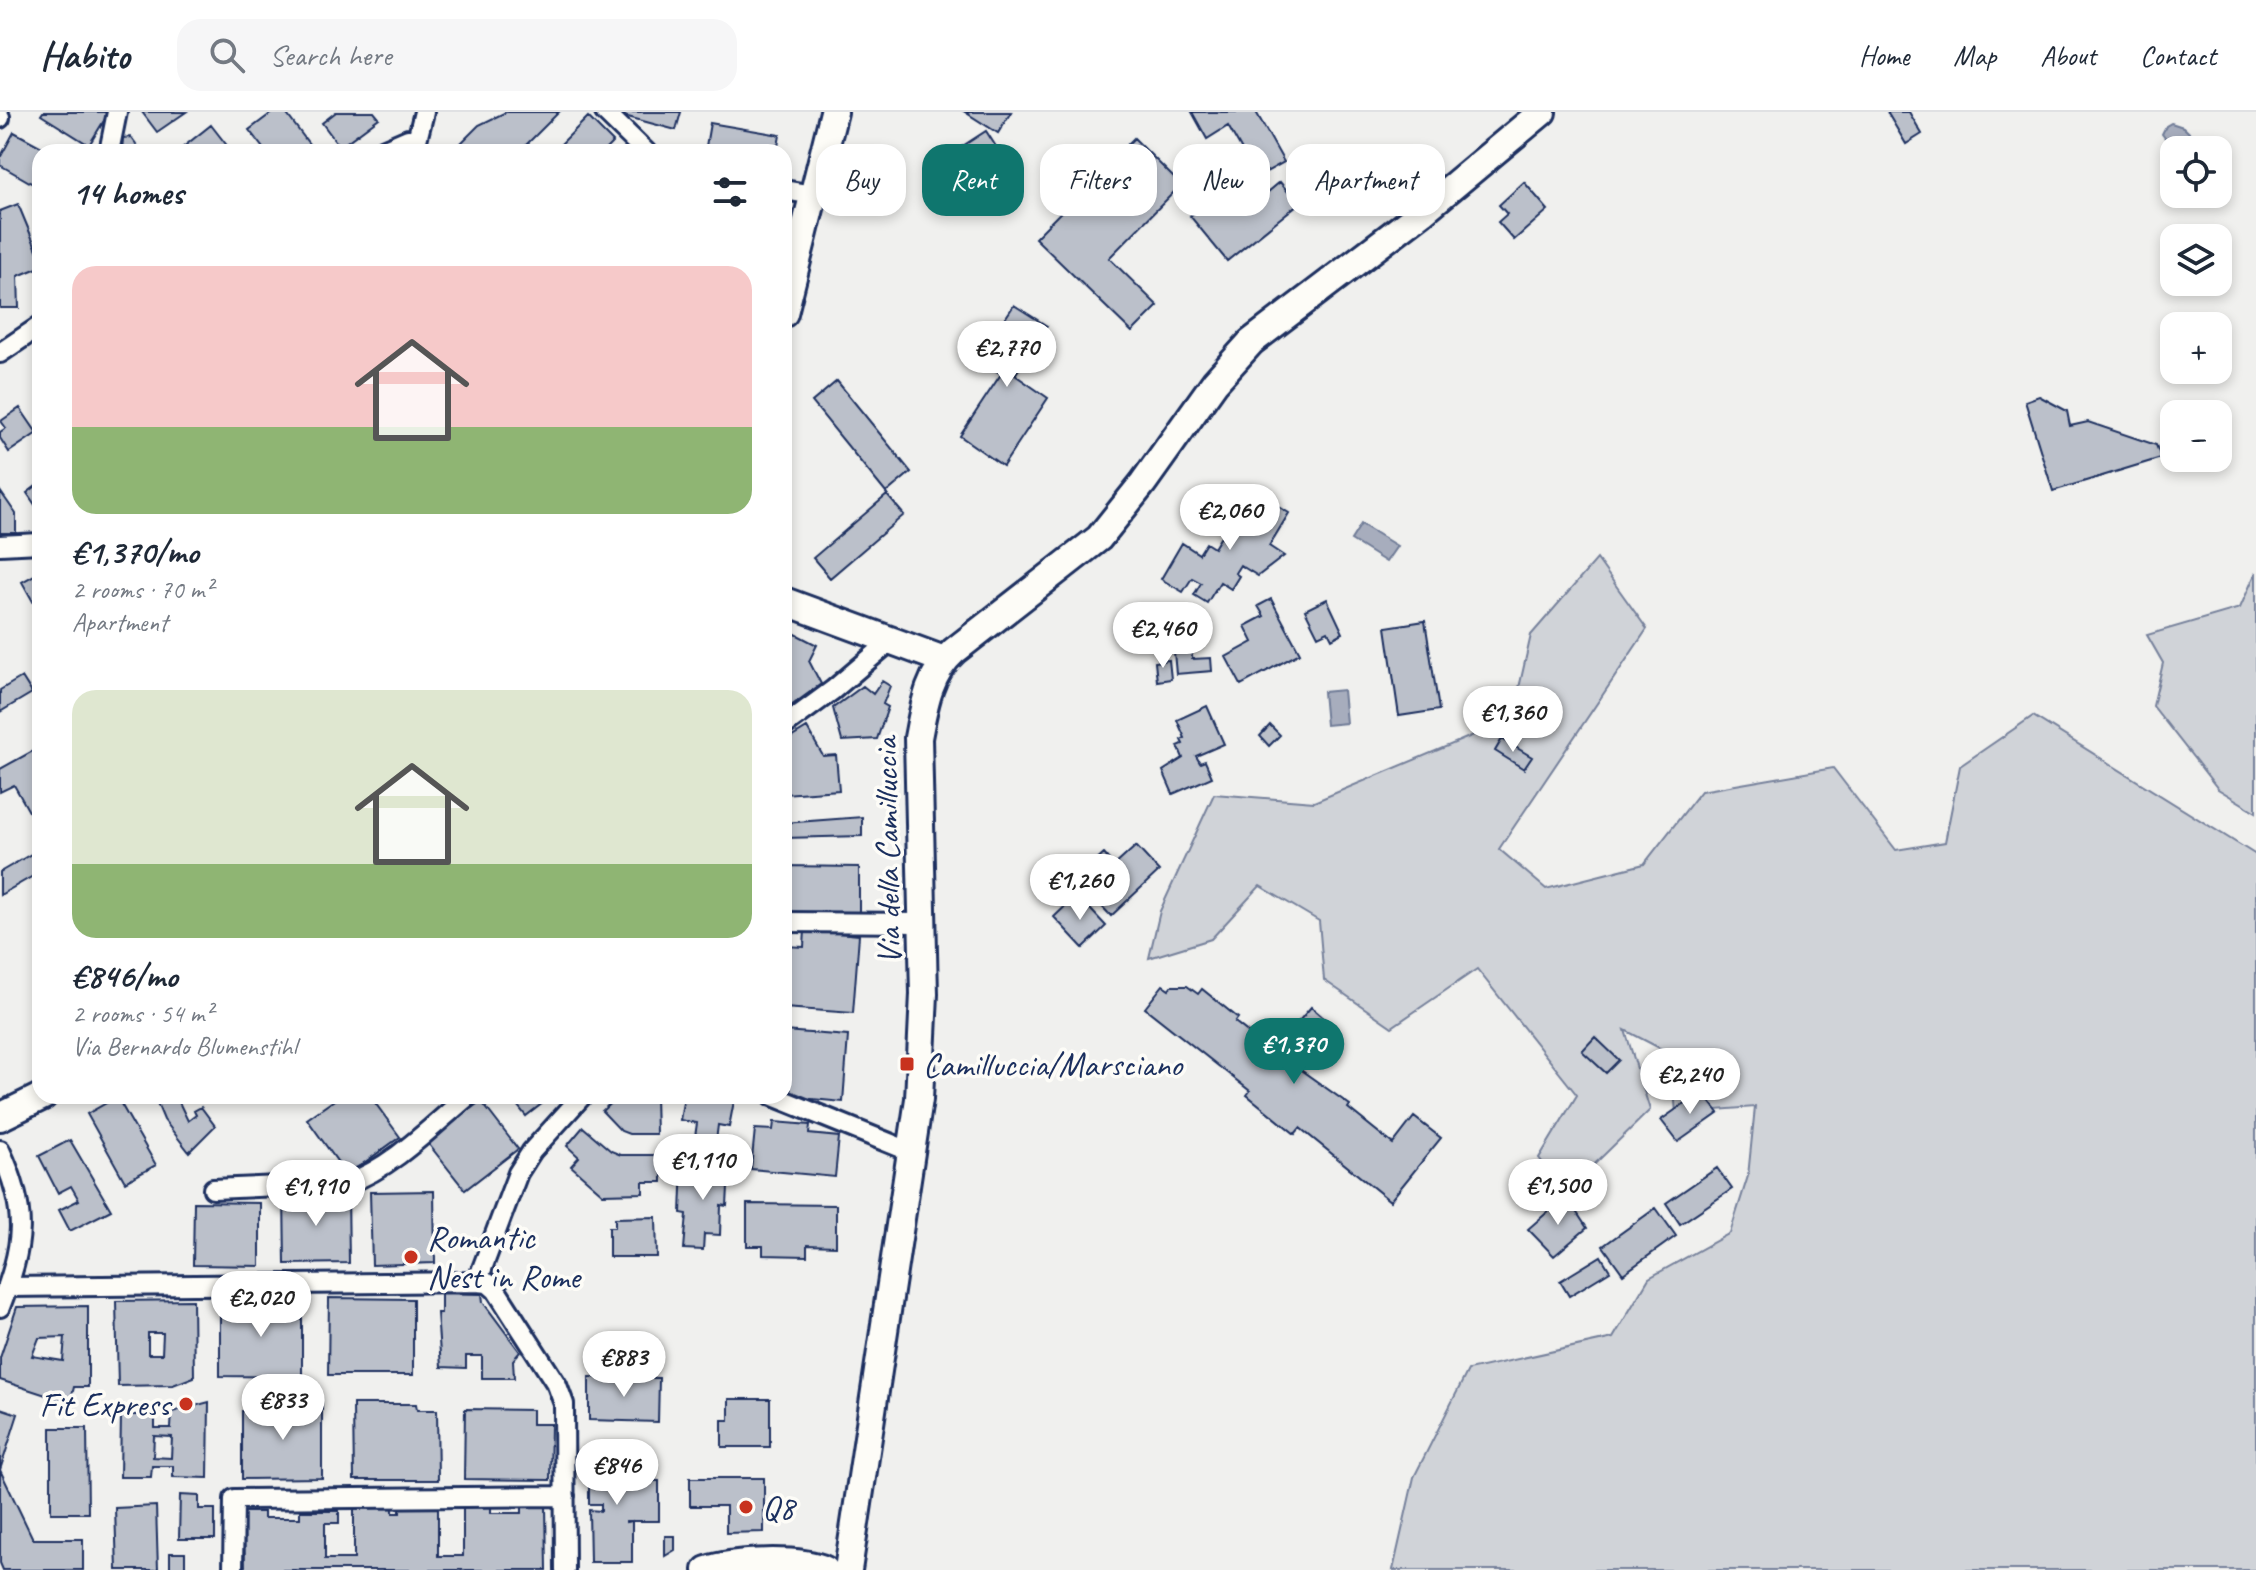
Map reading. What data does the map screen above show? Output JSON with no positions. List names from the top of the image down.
{
  "streets": {
    "main road": ["Via della Camilluccia"]
  },
  "places": {
    "transit": ["Camilluccia/Marsciano"],
    "other": ["Romantic Nest in Rome", "Fit Express", "Q8"]
  },
  "page": {
    "header": "Habito",
    "search": "Search here",
    "nav": [
      "Home",
      "Map",
      "About",
      "Contact"
    ],
    "map_buttons": ["+", "−"],
    "chip": [
      "Buy",
      "Rent",
      "Filters",
      "New",
      "Apartment"
    ],
    "heading": "14 homes",
    "list": [
      {
        "name": "€1,370/mo",
        "note": "2 rooms · 70 m² · Apartment"
      },
      {
        "name": "€846/mo",
        "note": "2 rooms · 54 m² · Via Bernardo Blumenstihl"
      }
    ],
    "price": [
      "€2,770",
      "€2,060",
      "€2,460",
      "€1,360",
      "€1,260",
      "€1,370",
      "€2,240",
      "€1,110",
      "€1,500",
      "€1,910",
      "€2,020",
      "€883",
      "€833",
      "€846"
    ]
  }
}
